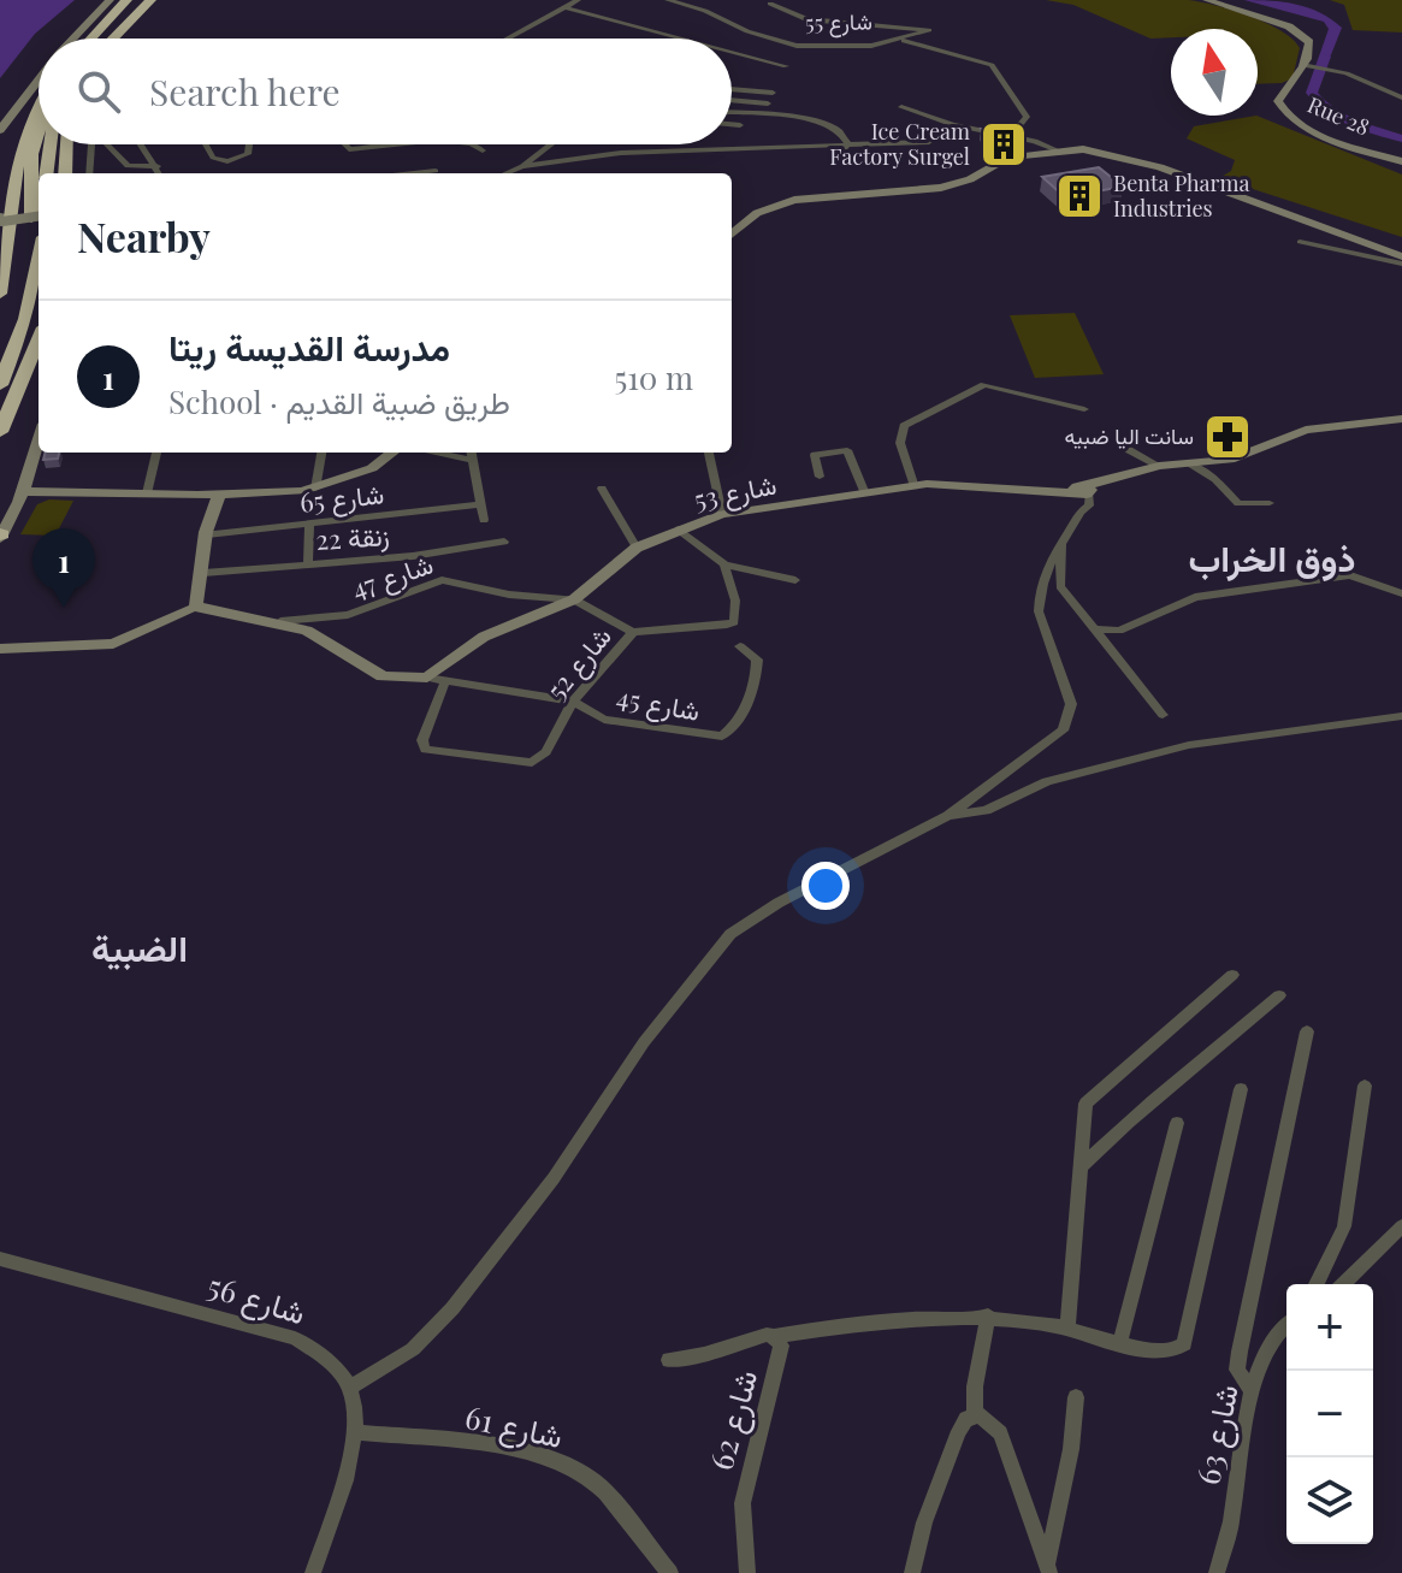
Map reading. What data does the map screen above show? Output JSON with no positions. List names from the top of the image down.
{
  "streets": {
    "street": [
      "شارع 55",
      "Rue 28",
      "شارع 53",
      "شارع 65",
      "زنقة 22",
      "شارع 47",
      "شارع 52",
      "شارع 45",
      "شارع 56",
      "شارع 62",
      "شارع 61",
      "شارع 63"
    ]
  },
  "crossings": [
    ["شارع 53", "شارع 47"],
    ["شارع 53", "شارع 52"],
    ["شارع 53", "شارع 45"],
    ["شارع 52", "شارع 45"]
  ],
  "districts": ["ذوق الخراب", "الضبية"],
  "places": {
    "building": ["Ice Cream Factory Surgel", "Benta Pharma Industries"],
    "pharmacy": ["سانت اليا ضبيه"]
  },
  "north": "top",
  "page": {
    "search": "Search here",
    "heading": "Nearby",
    "list": [
      {
        "mark": "1",
        "name": "مدرسة القديسة ريتا",
        "note": "School · طريق ضبية القديم",
        "value": "510 m"
      }
    ],
    "pins": "1",
    "map_buttons": ["+", "−"]
  }
}
